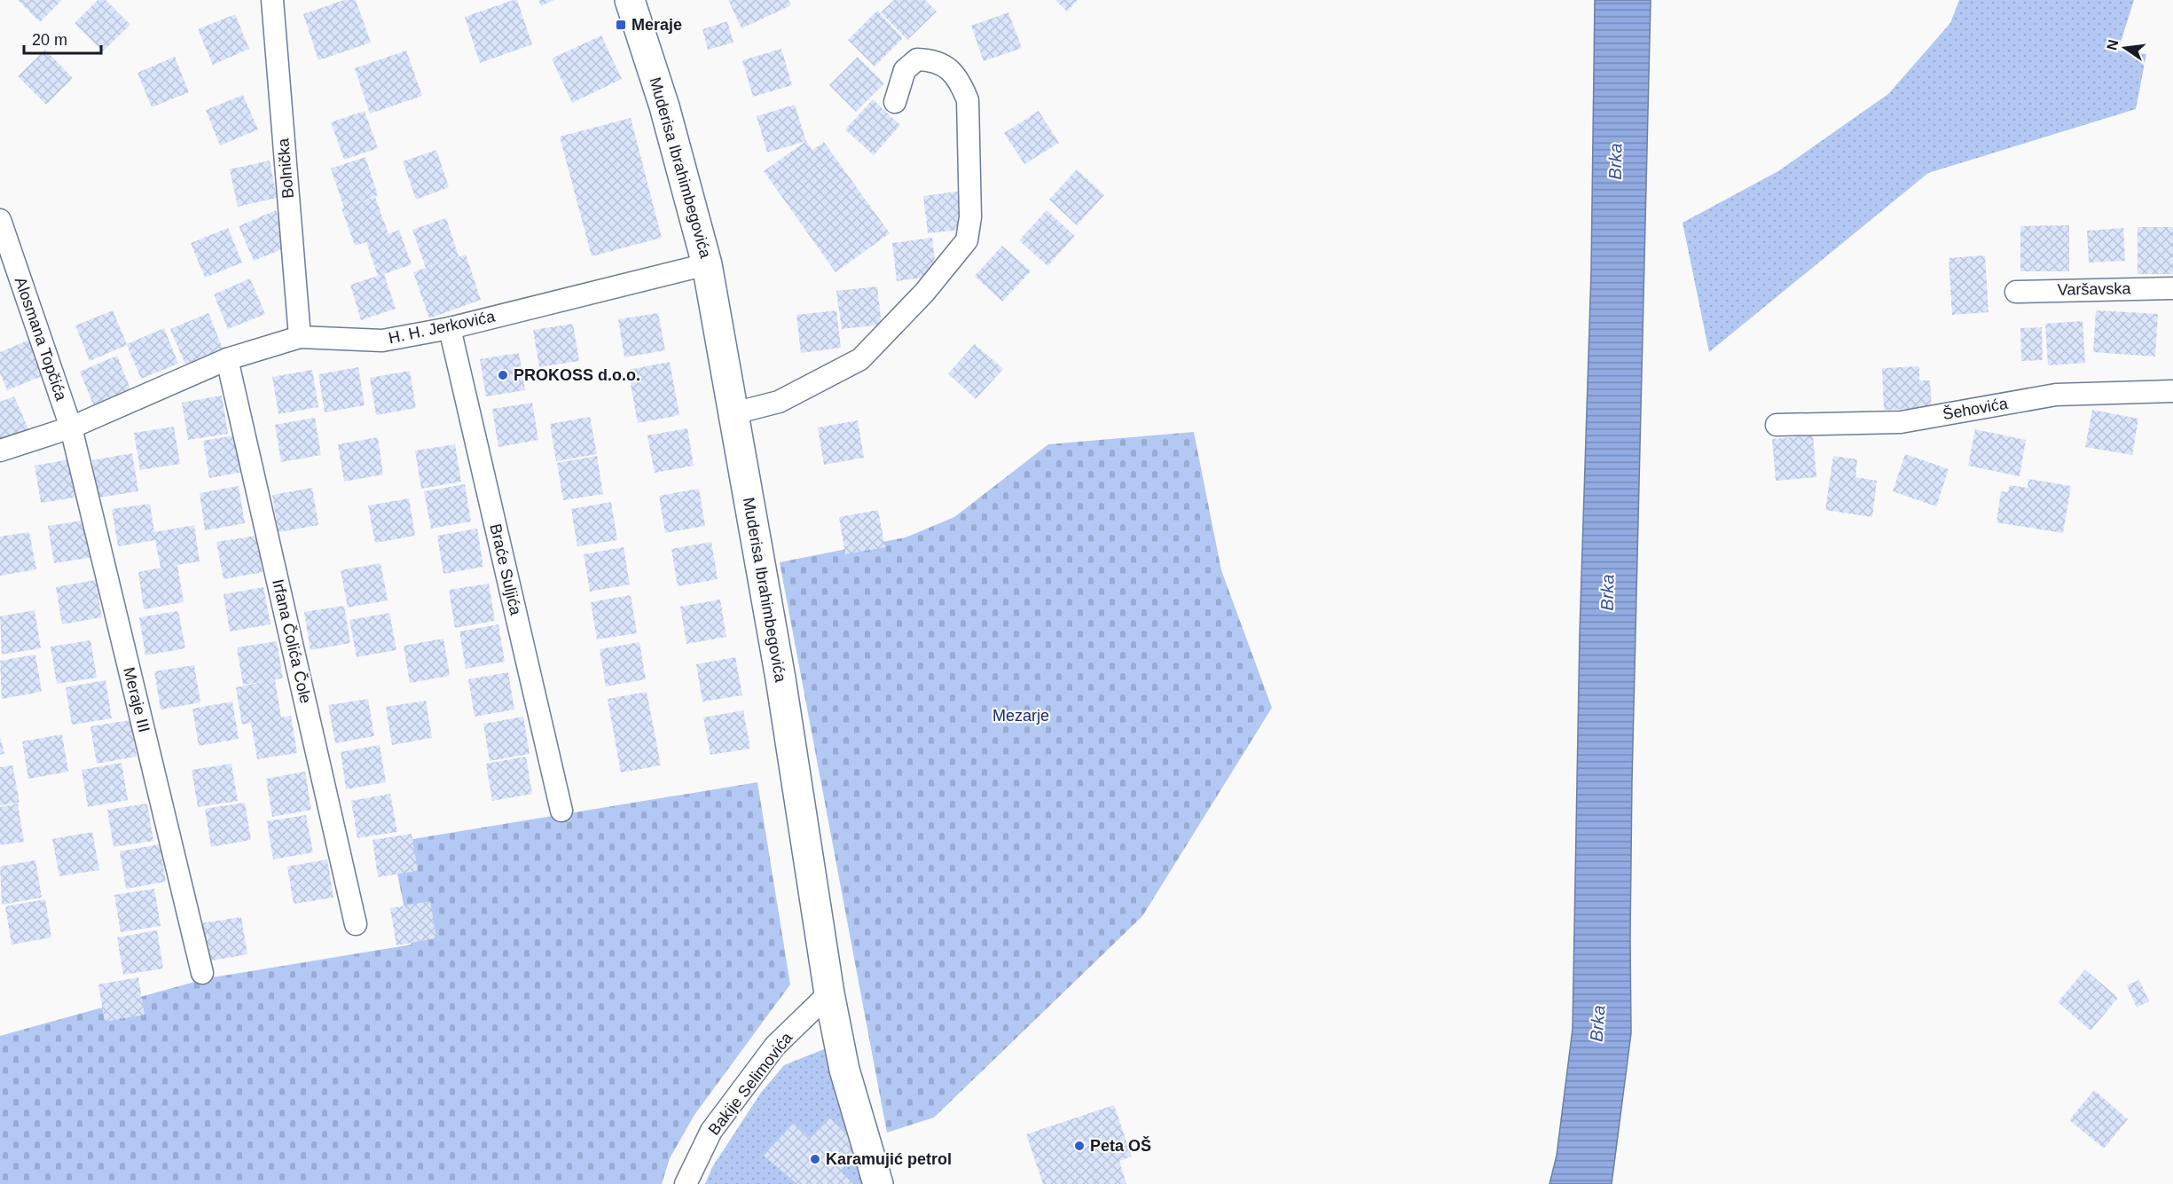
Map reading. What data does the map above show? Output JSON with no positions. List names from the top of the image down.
{
  "streets": {
    "main road": ["Muderisa Ibrahimbegovića"],
    "street": [
      "Bolnička",
      "Varšavska",
      "H. H. Jerkovića",
      "Alosmana Topčića",
      "Šehovića",
      "Braće Suljića",
      "Irfana Čolića Čole",
      "Meraje III",
      "Bakije Selimovića"
    ]
  },
  "crossings": [
    ["Muderisa Ibrahimbegovića", "H. H. Jerkovića"],
    ["Muderisa Ibrahimbegovića", "Bakije Selimovića"],
    ["Bolnička", "H. H. Jerkovića"],
    ["H. H. Jerkovića", "Alosmana Topčića"],
    ["H. H. Jerkovića", "Braće Suljića"],
    ["H. H. Jerkovića", "Irfana Čolića Čole"],
    ["H. H. Jerkovića", "Meraje III"],
    ["Alosmana Topčića", "Meraje III"]
  ],
  "water": ["Brka"],
  "parks": ["Mezarje"],
  "places": {
    "transit": ["Meraje"],
    "other": ["PROKOSS d.o.o.", "Peta OŠ", "Karamujić petrol"]
  },
  "scale_bar": "20 m",
  "north": "left"
}
